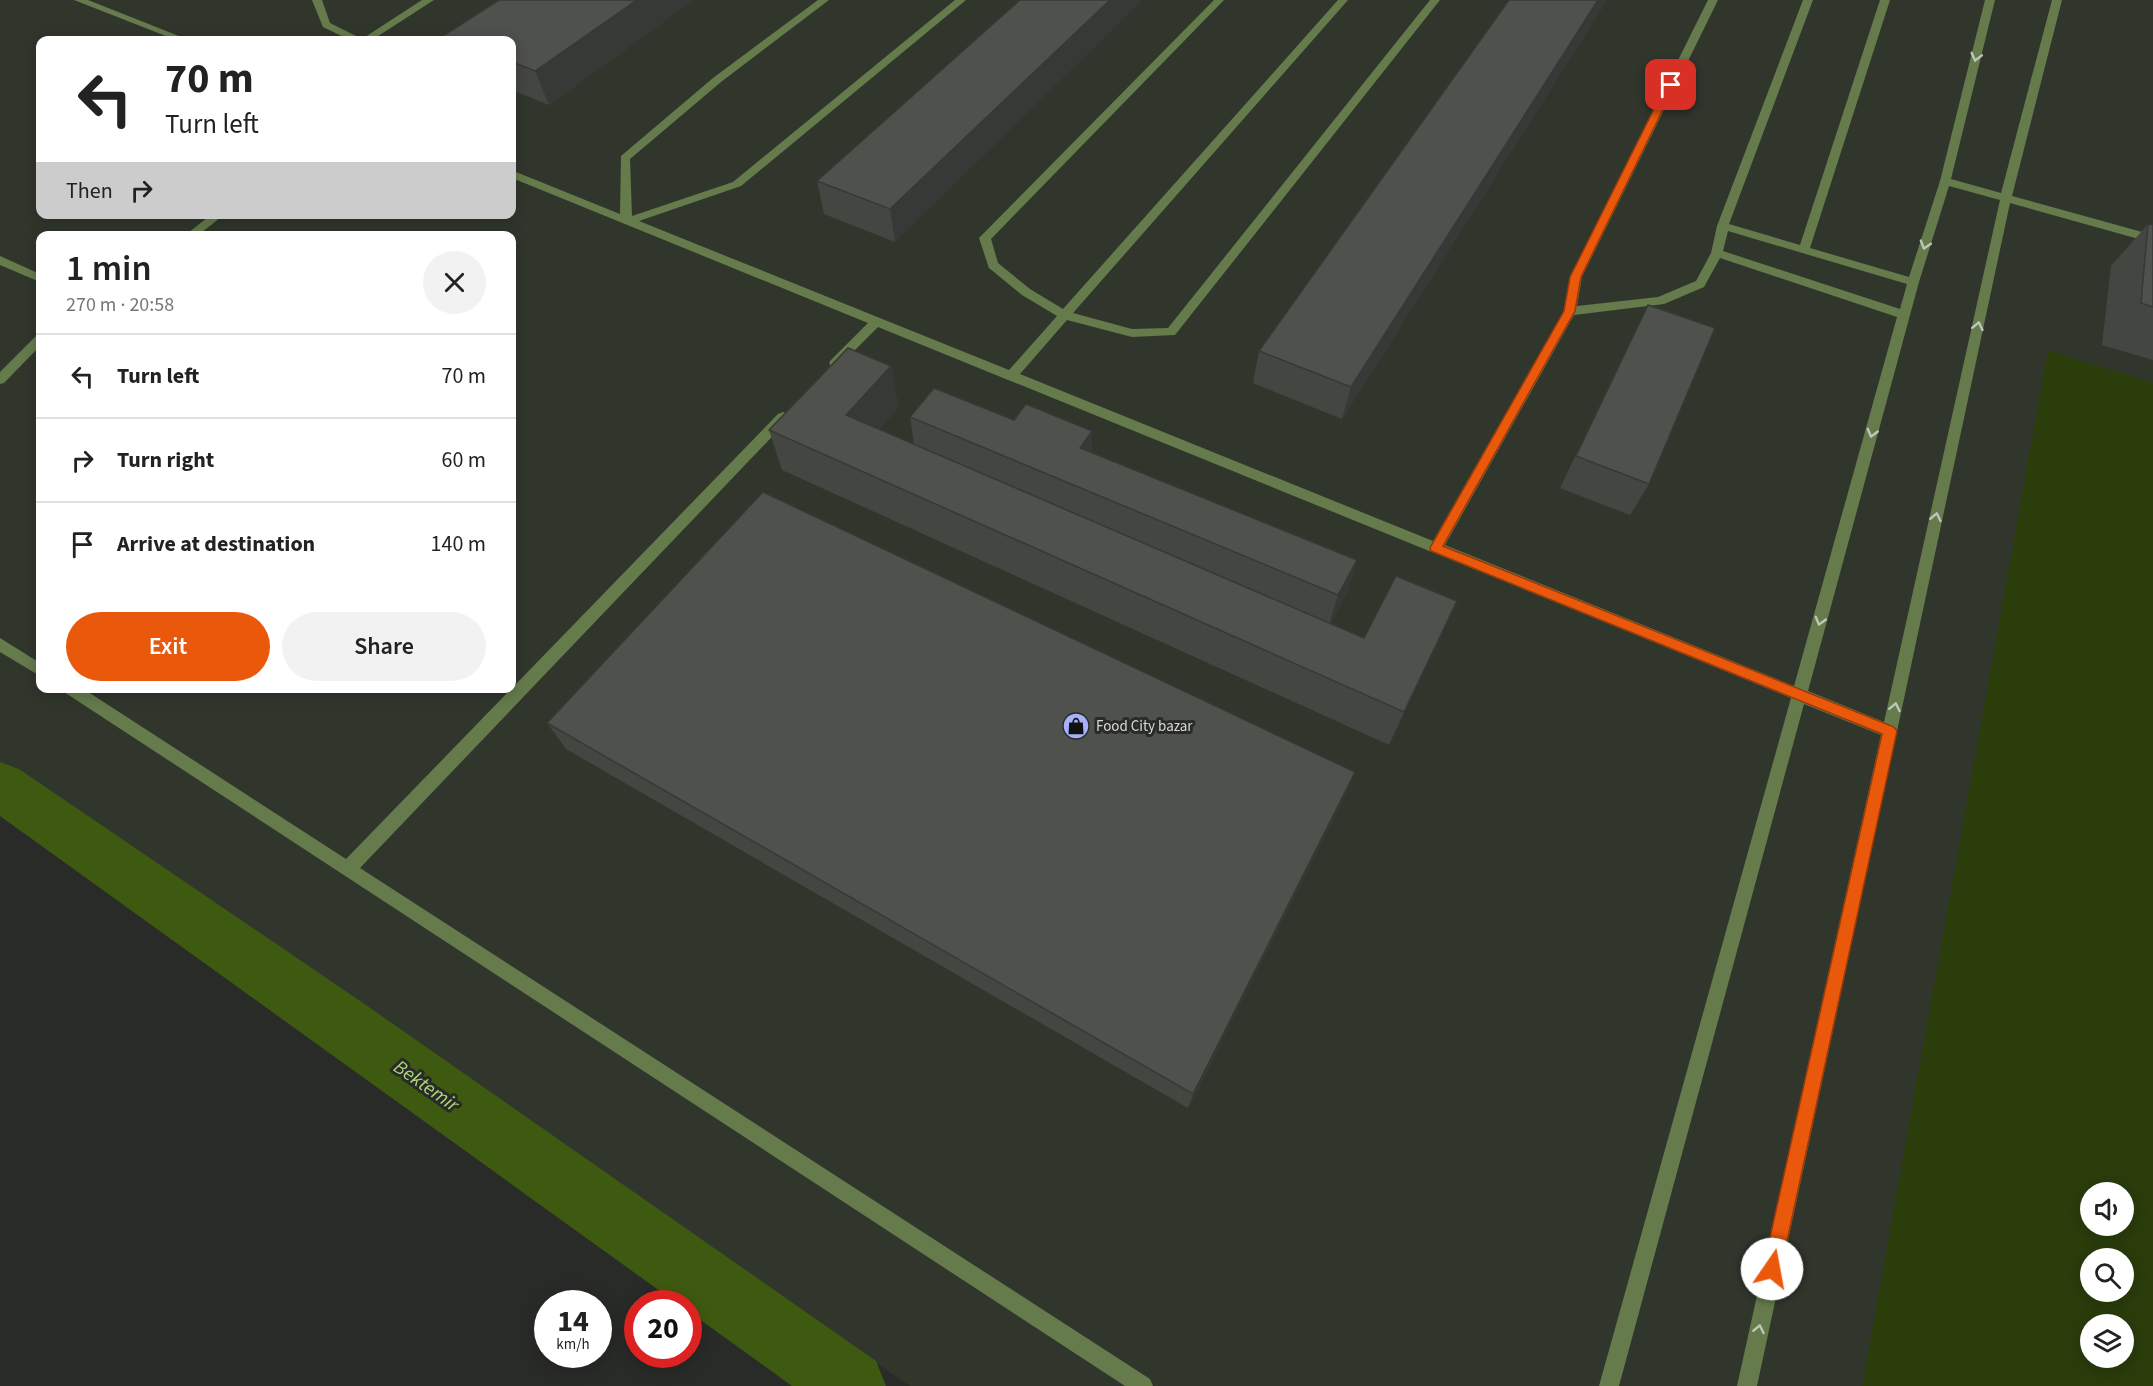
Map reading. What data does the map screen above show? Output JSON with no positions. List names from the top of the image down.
{
  "water": ["Bektemir"],
  "places": {
    "shop": ["Food City bazar"]
  },
  "page": {
    "turn": ["70 m", "Turn left"],
    "then": "Then",
    "heading": ["1 min", "270 m · 20:58"],
    "list": [
      {
        "name": "Turn left",
        "value": "70 m"
      },
      {
        "name": "Turn right",
        "value": "60 m"
      },
      {
        "name": "Arrive at destination",
        "value": "140 m"
      }
    ],
    "buttons": ["Exit", "Share"],
    "speed": "14 km/h",
    "limit": "20"
  }
}
